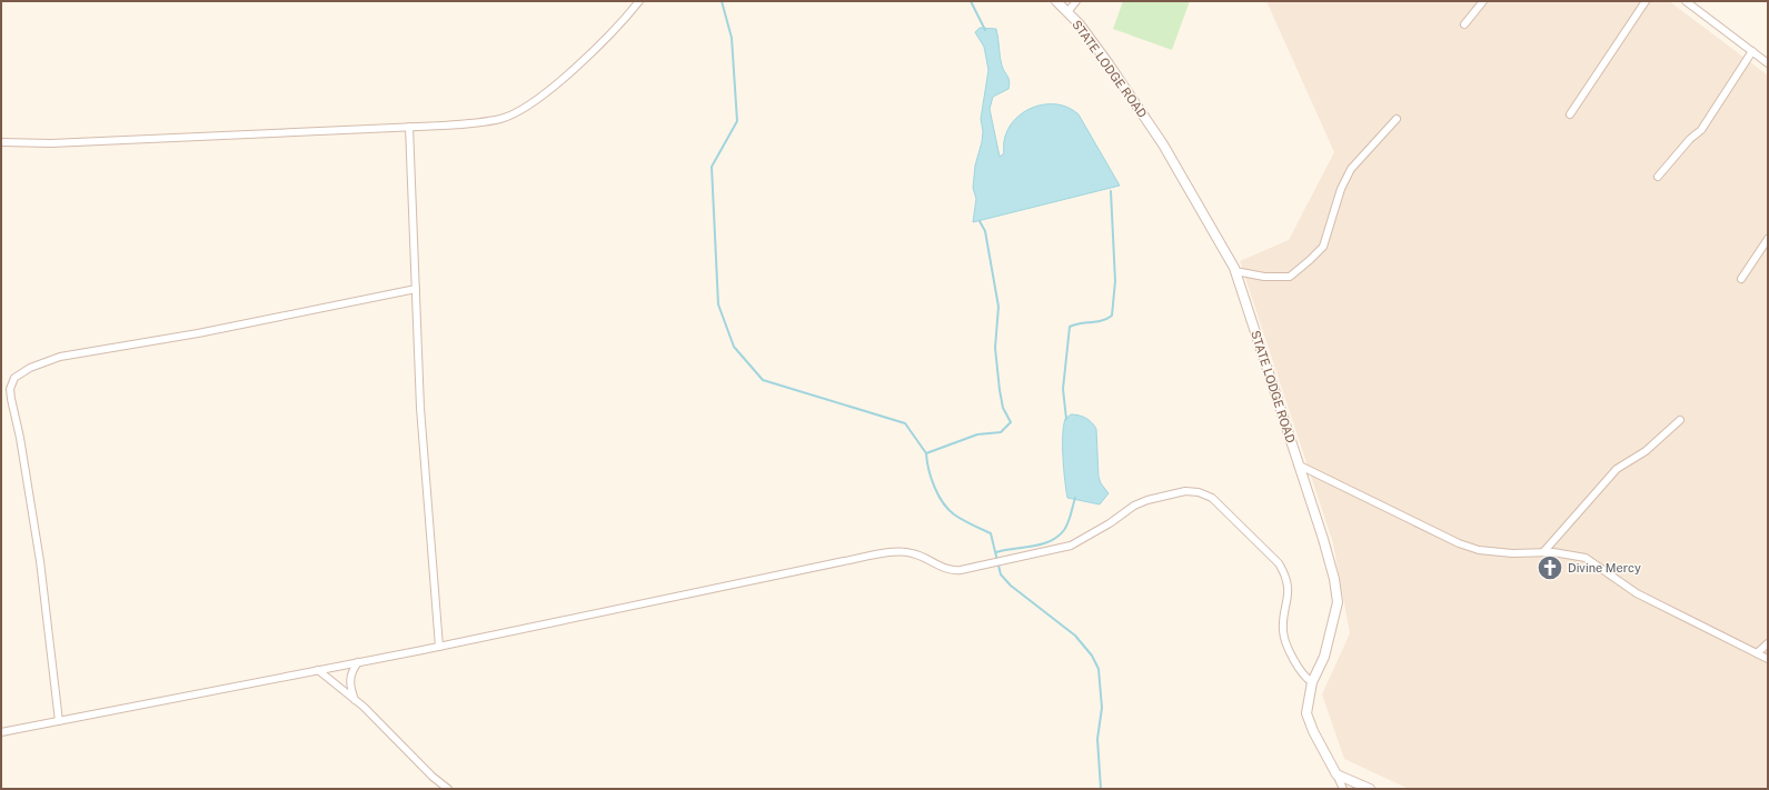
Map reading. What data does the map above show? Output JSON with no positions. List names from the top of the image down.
{
  "streets": {
    "street": ["STATE LODGE ROAD"]
  },
  "places": {
    "church": ["Divine Mercy"]
  }
}
